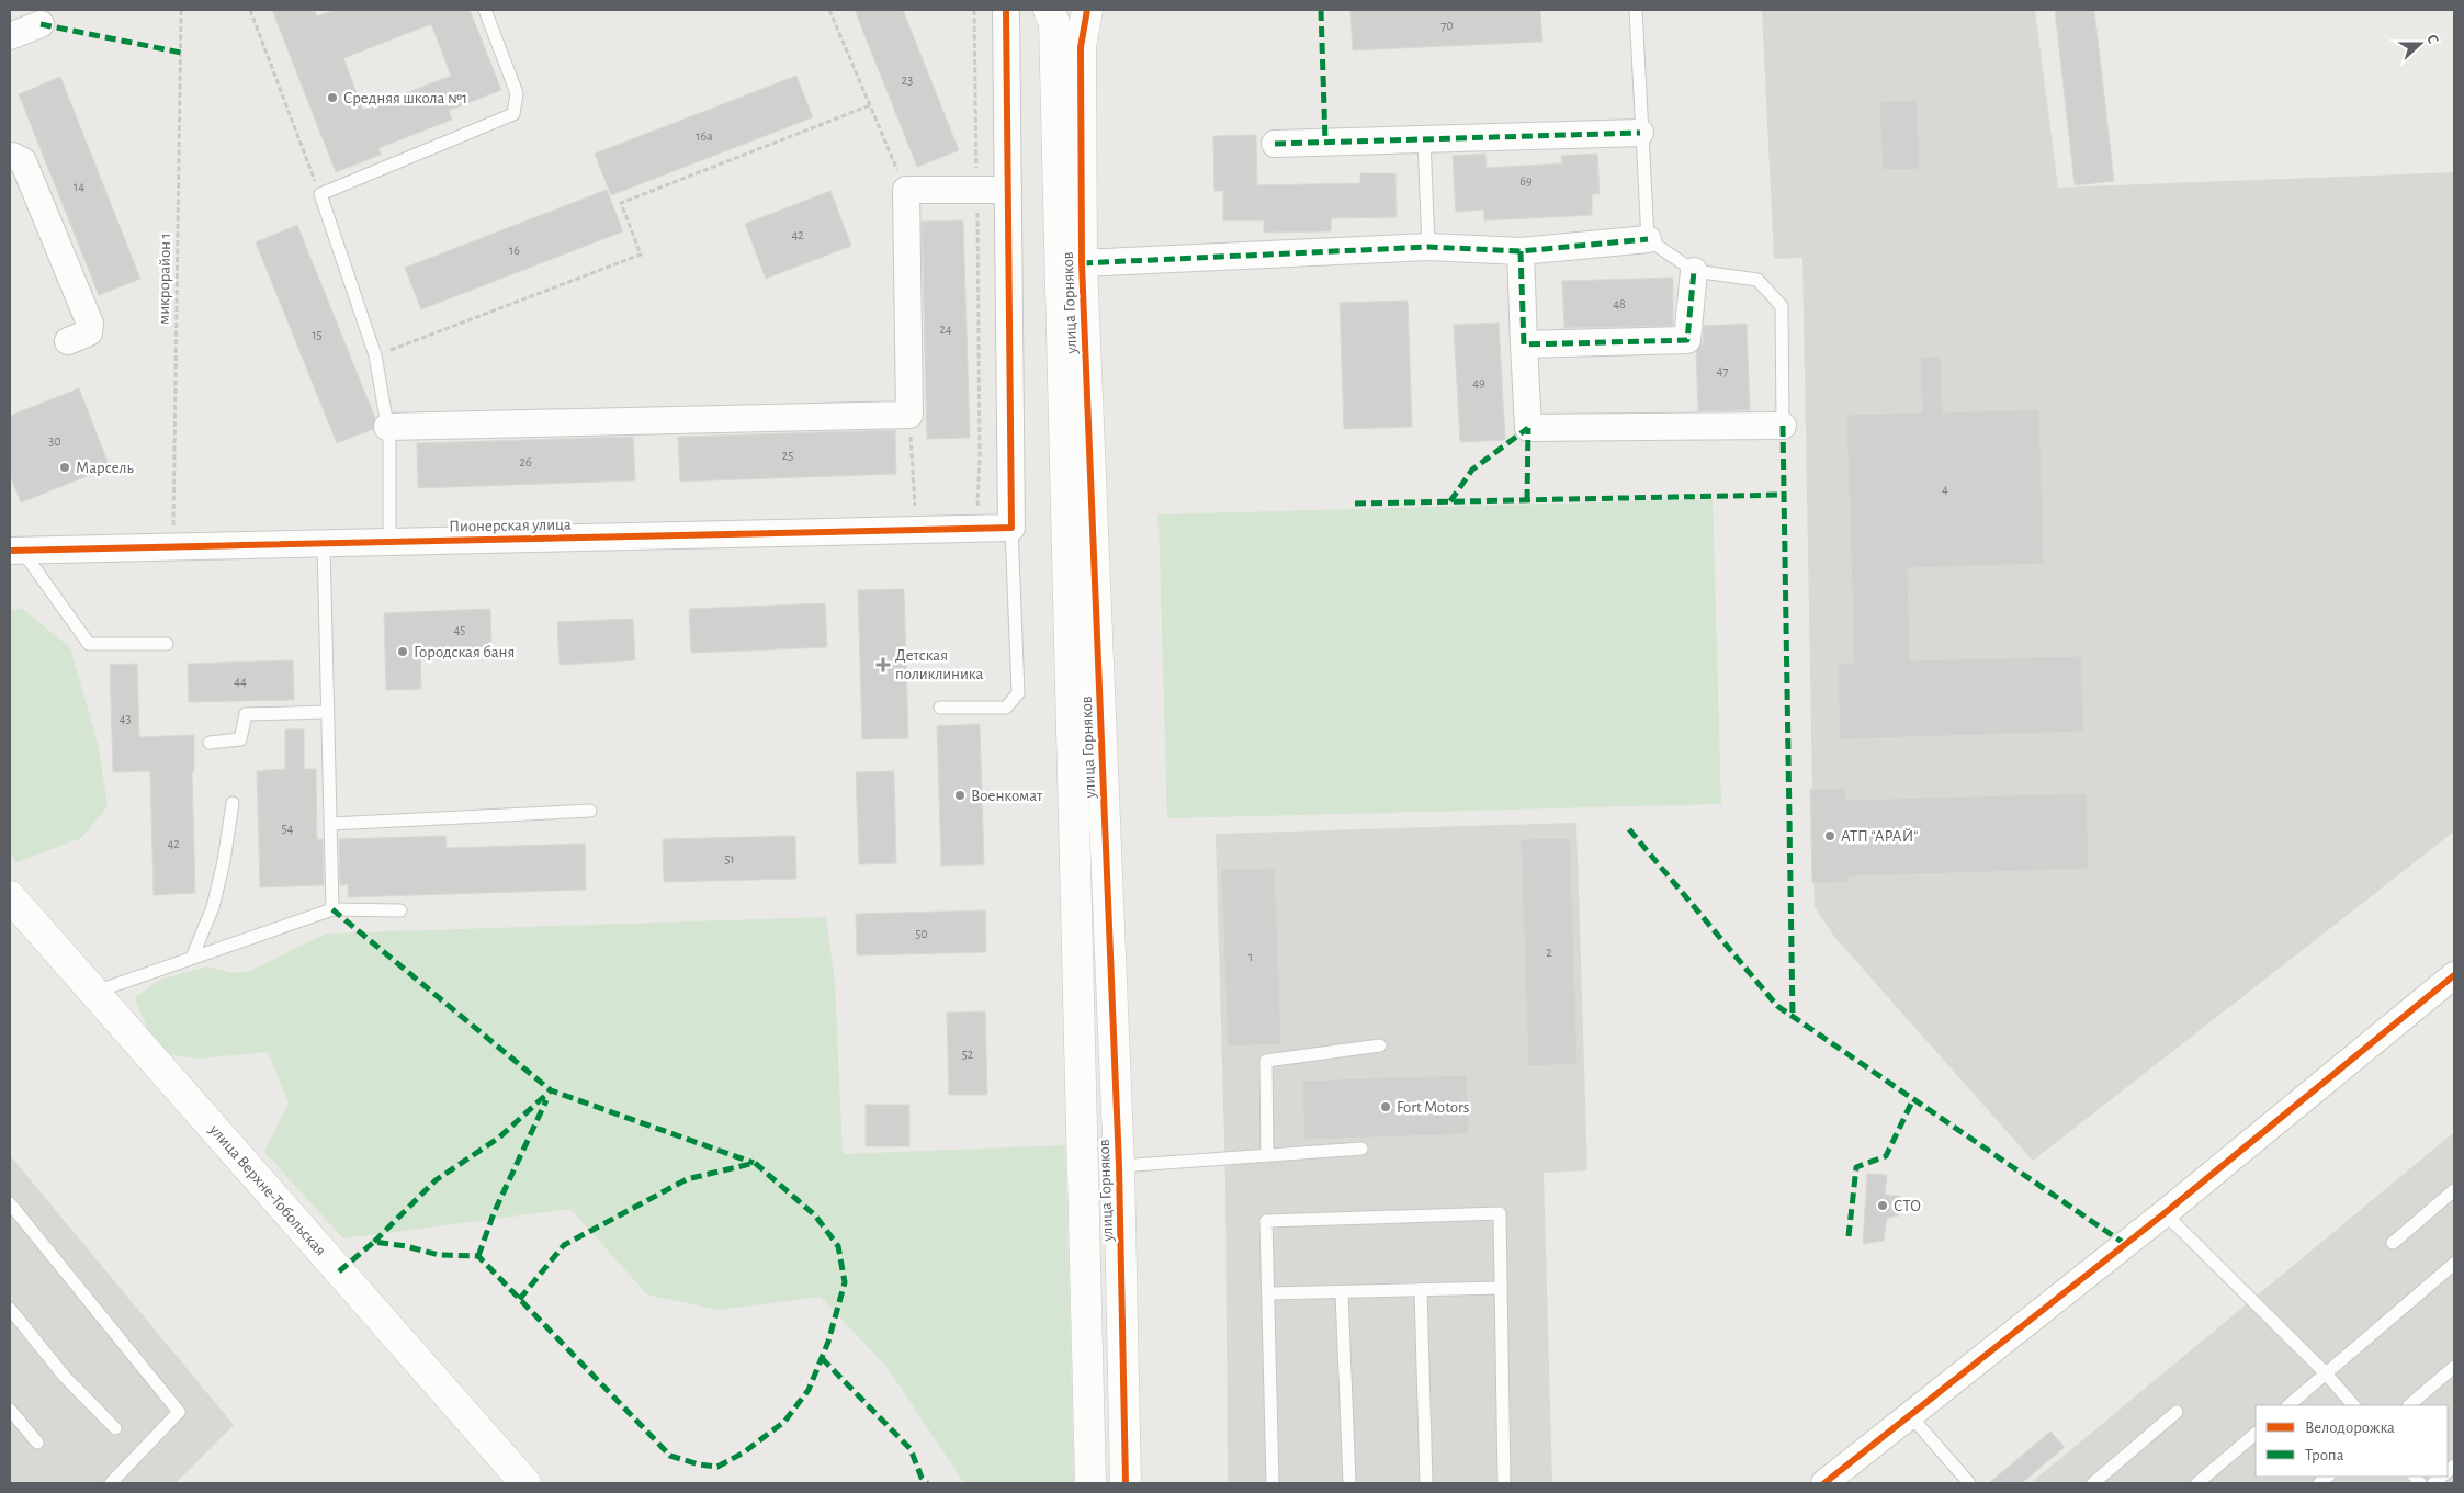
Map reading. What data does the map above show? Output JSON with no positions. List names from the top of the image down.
{
  "streets": {
    "street": ["улица Горняков", "Пионерская улица", "улица Верхне-Тобольская"],
    "path": ["микрорайон 1"]
  },
  "crossings": [
    ["микрорайон 1", "Пионерская улица"]
  ],
  "places": {
    "other": [
      "Средняя школа №1",
      "Марсель",
      "Городская баня",
      "Военкомат",
      "АТП \"АРАЙ\"",
      "Fort Motors",
      "СТО"
    ],
    "health": ["Детская поликлиника"]
  },
  "house_numbers": [
    "70",
    "23",
    "16а",
    "69",
    "14",
    "42",
    "16",
    "48",
    "24",
    "15",
    "47",
    "49",
    "30",
    "25",
    "26",
    "4",
    "45",
    "44",
    "43",
    "54",
    "42",
    "51",
    "50",
    "2",
    "1",
    "52"
  ],
  "legend": ["Велодорожка", "Тропа"],
  "north": "right"
}
